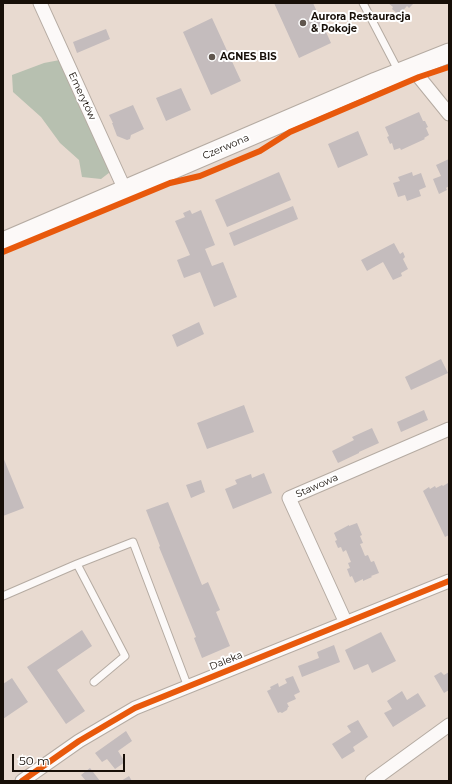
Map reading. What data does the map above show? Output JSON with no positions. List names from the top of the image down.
{
  "streets": {
    "main road": ["Czerwona"],
    "street": ["Emerytów", "Stawowa", "Daleka"]
  },
  "crossings": [
    ["Emerytów", "Czerwona"],
    ["Stawowa", "Daleka"]
  ],
  "places": ["Aurora Restauracja & Pokoje", "AGNES BIS"],
  "scale_bar": "50 m"
}
